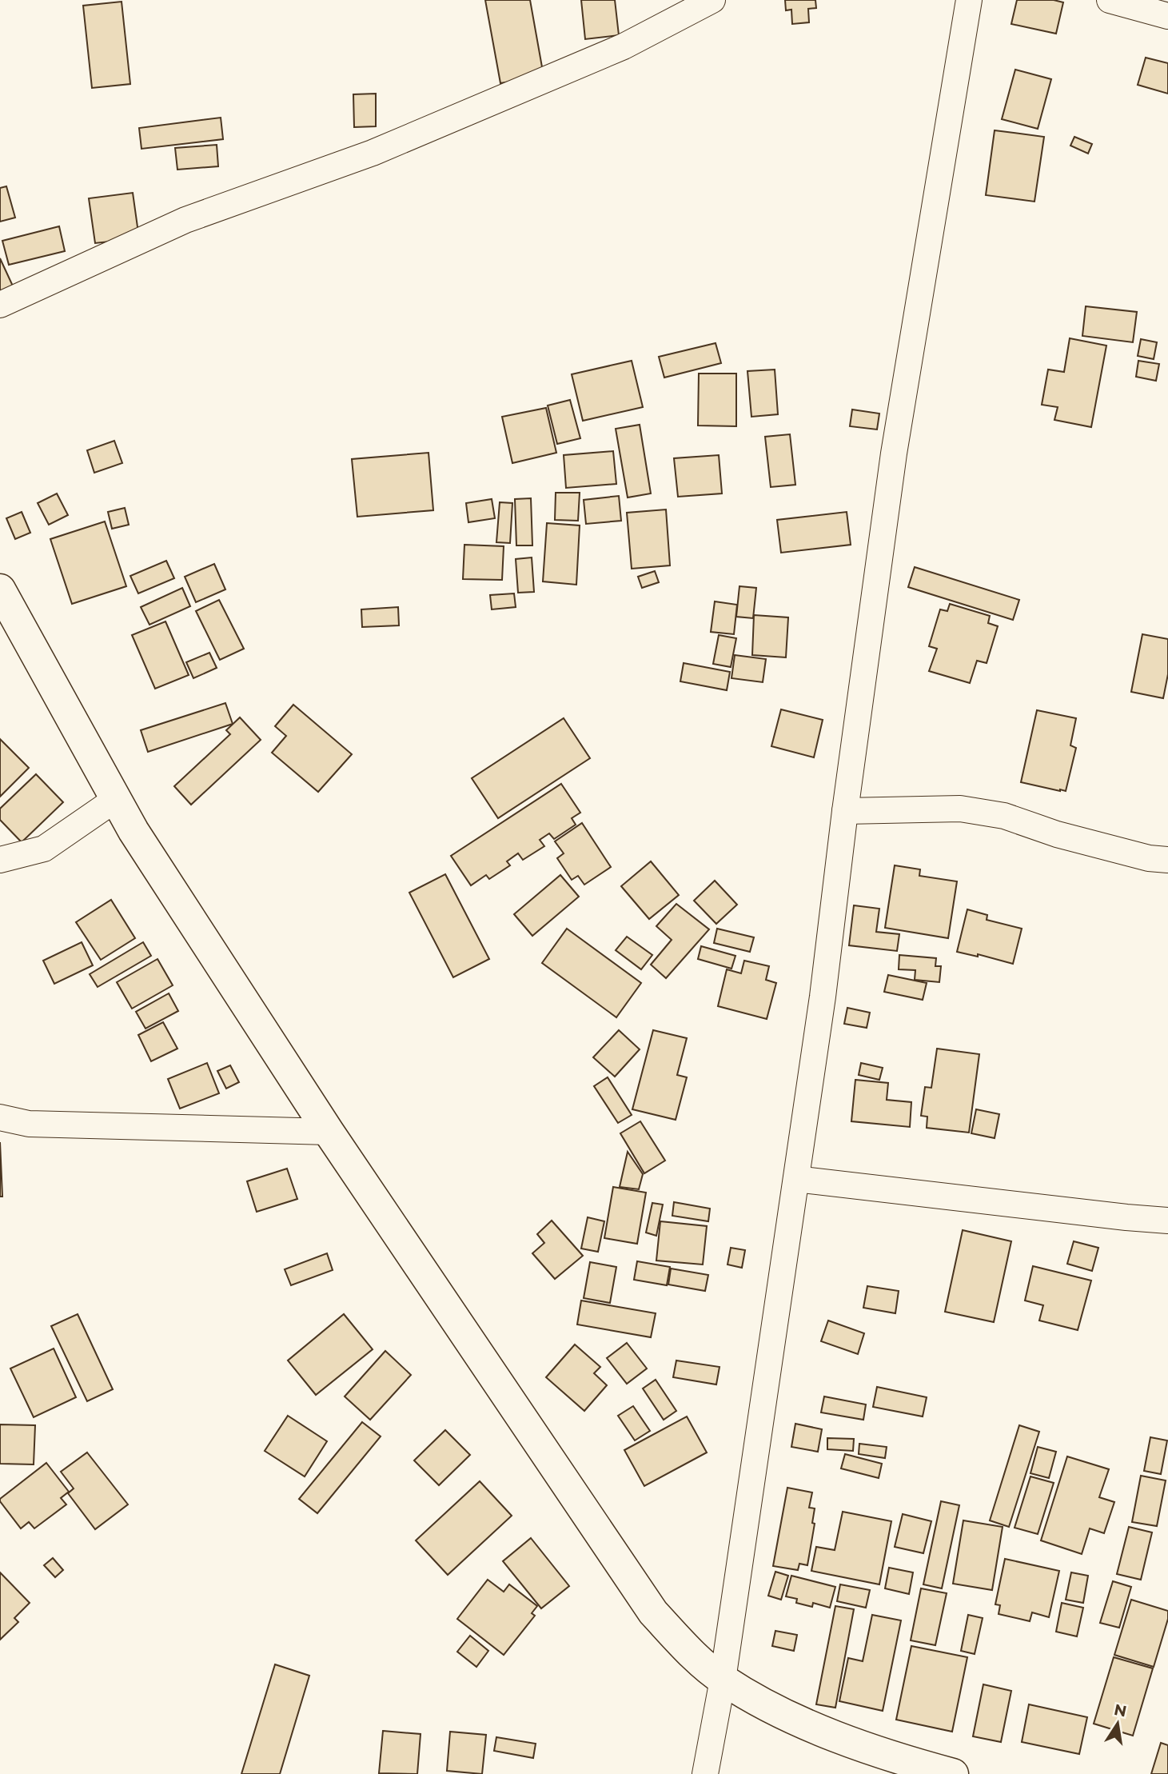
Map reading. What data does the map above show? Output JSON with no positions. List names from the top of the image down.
{
  "north": "top"
}
